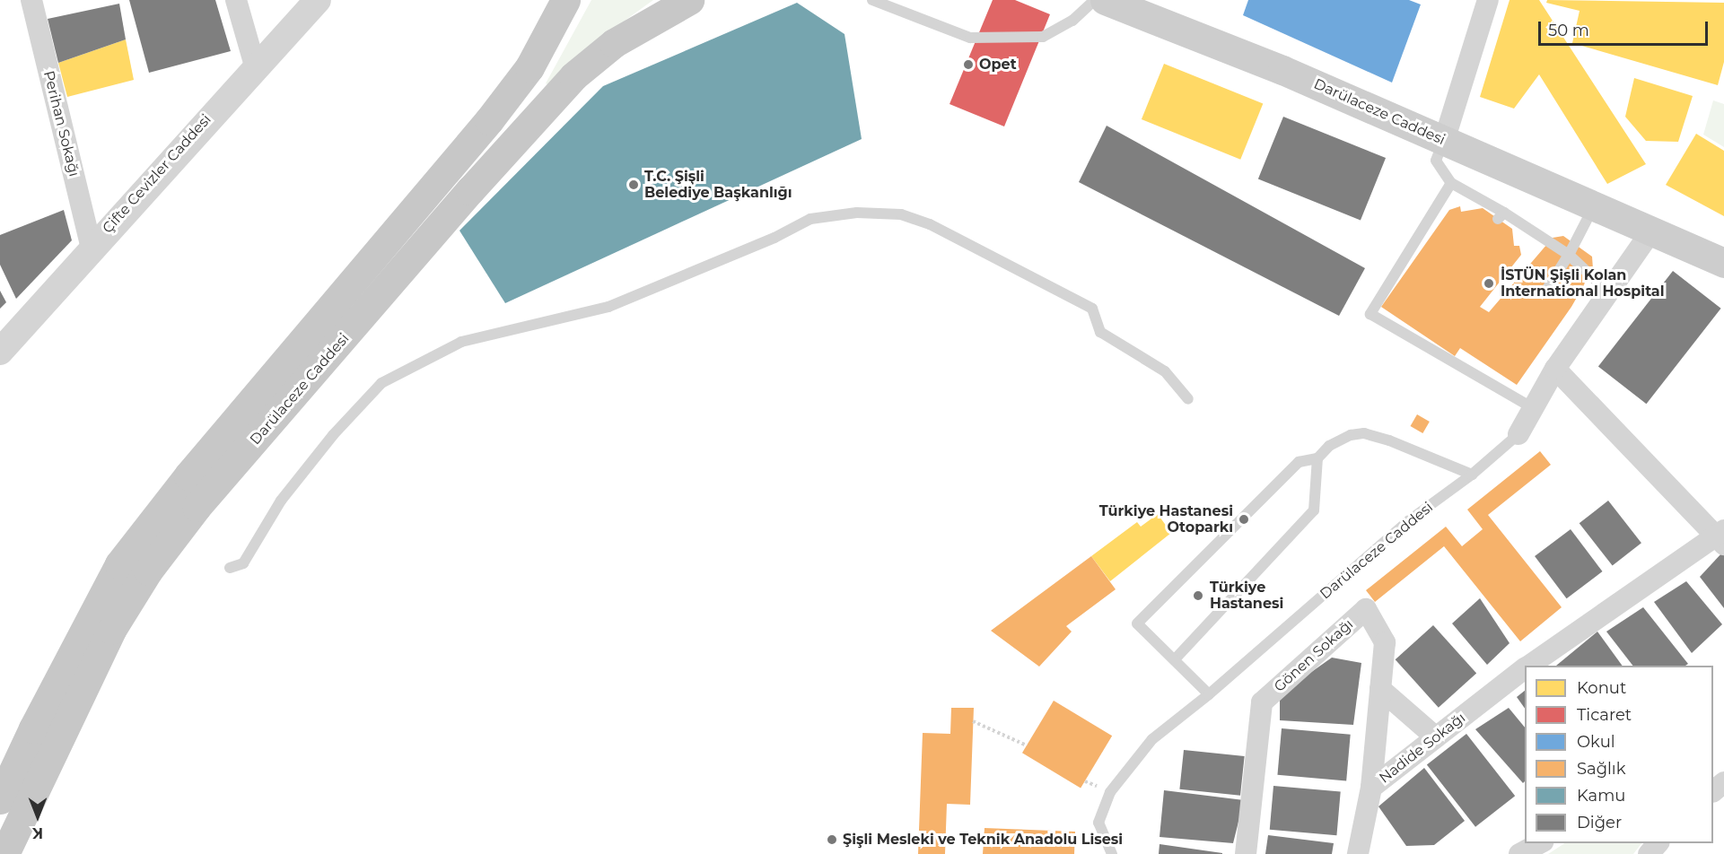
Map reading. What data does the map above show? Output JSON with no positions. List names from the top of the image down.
{
  "streets": {
    "main road": ["Darülaceze Caddesi"],
    "street": [
      "Perihan Sokağı",
      "Çifte Cevizler Caddesi",
      "Gönen Sokağı",
      "Nadide Sokağı"
    ]
  },
  "crossings": [
    ["Darülaceze Caddesi", "Nadide Sokağı"],
    ["Perihan Sokağı", "Çifte Cevizler Caddesi"],
    ["Gönen Sokağı", "Nadide Sokağı"]
  ],
  "places": [
    "Opet",
    "T.C. Şişli Belediye Başkanlığı",
    "İSTÜN Şişli Kolan International Hospital",
    "Türkiye Hastanesi Otoparkı",
    "Türkiye Hastanesi",
    "Şişli Mesleki ve Teknik Anadolu Lisesi"
  ],
  "legend": [
    "Konut",
    "Ticaret",
    "Okul",
    "Sağlık",
    "Kamu",
    "Diğer"
  ],
  "scale_bar": "50 m",
  "north": "bottom"
}
